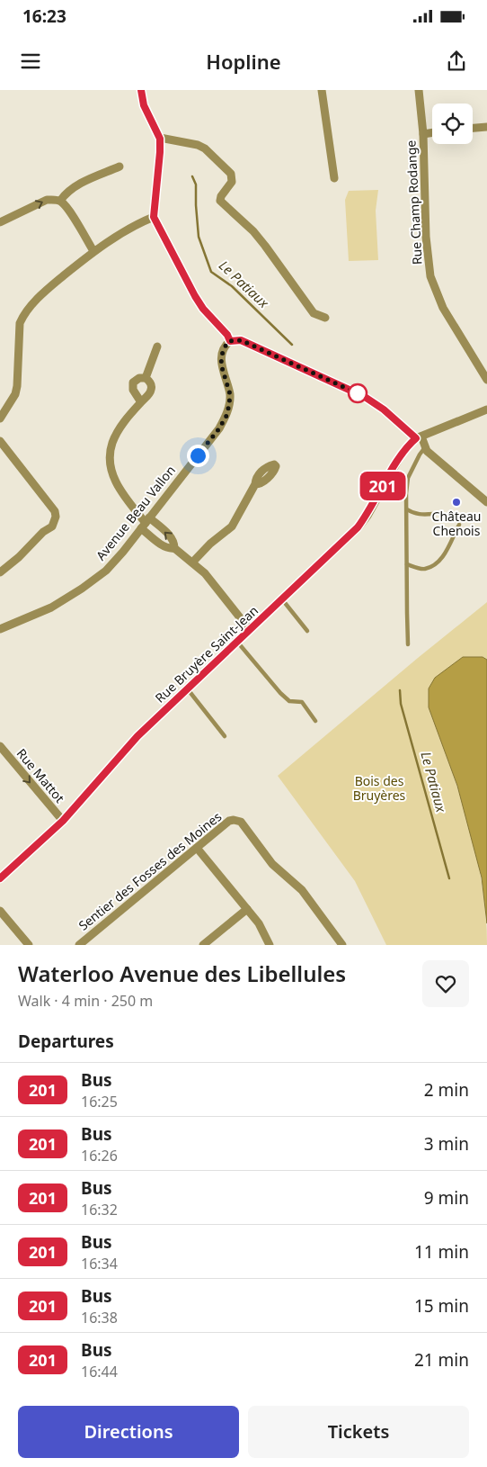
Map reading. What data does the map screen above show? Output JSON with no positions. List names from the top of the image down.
{
  "streets": {
    "street": [
      "Rue Champ Rodange",
      "Avenue Beau Vallon",
      "Rue Bruyère Saint-Jean",
      "Rue Mattot",
      "Sentier des Fosses des Moines"
    ]
  },
  "crossings": [
    ["Rue Bruyère Saint-Jean", "Rue Mattot"]
  ],
  "one_way": ["Rue Mattot"],
  "water": ["Le Patiaux"],
  "parks": ["Bois des Bruyères"],
  "places": ["Château Chenois"],
  "lines": ["bus line 201"],
  "page": {
    "status": "16:23",
    "header": "Hopline",
    "on_map": "201",
    "heading": [
      ["Waterloo Avenue des Libellules", "Walk · 4 min · 250 m"],
      "Departures"
    ],
    "list": [
      {
        "mark": "201",
        "name": "Bus",
        "note": "16:25",
        "value": "2 min"
      },
      {
        "mark": "201",
        "name": "Bus",
        "note": "16:26",
        "value": "3 min"
      },
      {
        "mark": "201",
        "name": "Bus",
        "note": "16:32",
        "value": "9 min"
      },
      {
        "mark": "201",
        "name": "Bus",
        "note": "16:34",
        "value": "11 min"
      },
      {
        "mark": "201",
        "name": "Bus",
        "note": "16:38",
        "value": "15 min"
      },
      {
        "mark": "201",
        "name": "Bus",
        "note": "16:44",
        "value": "21 min"
      }
    ],
    "buttons": ["Directions", "Tickets"]
  }
}
